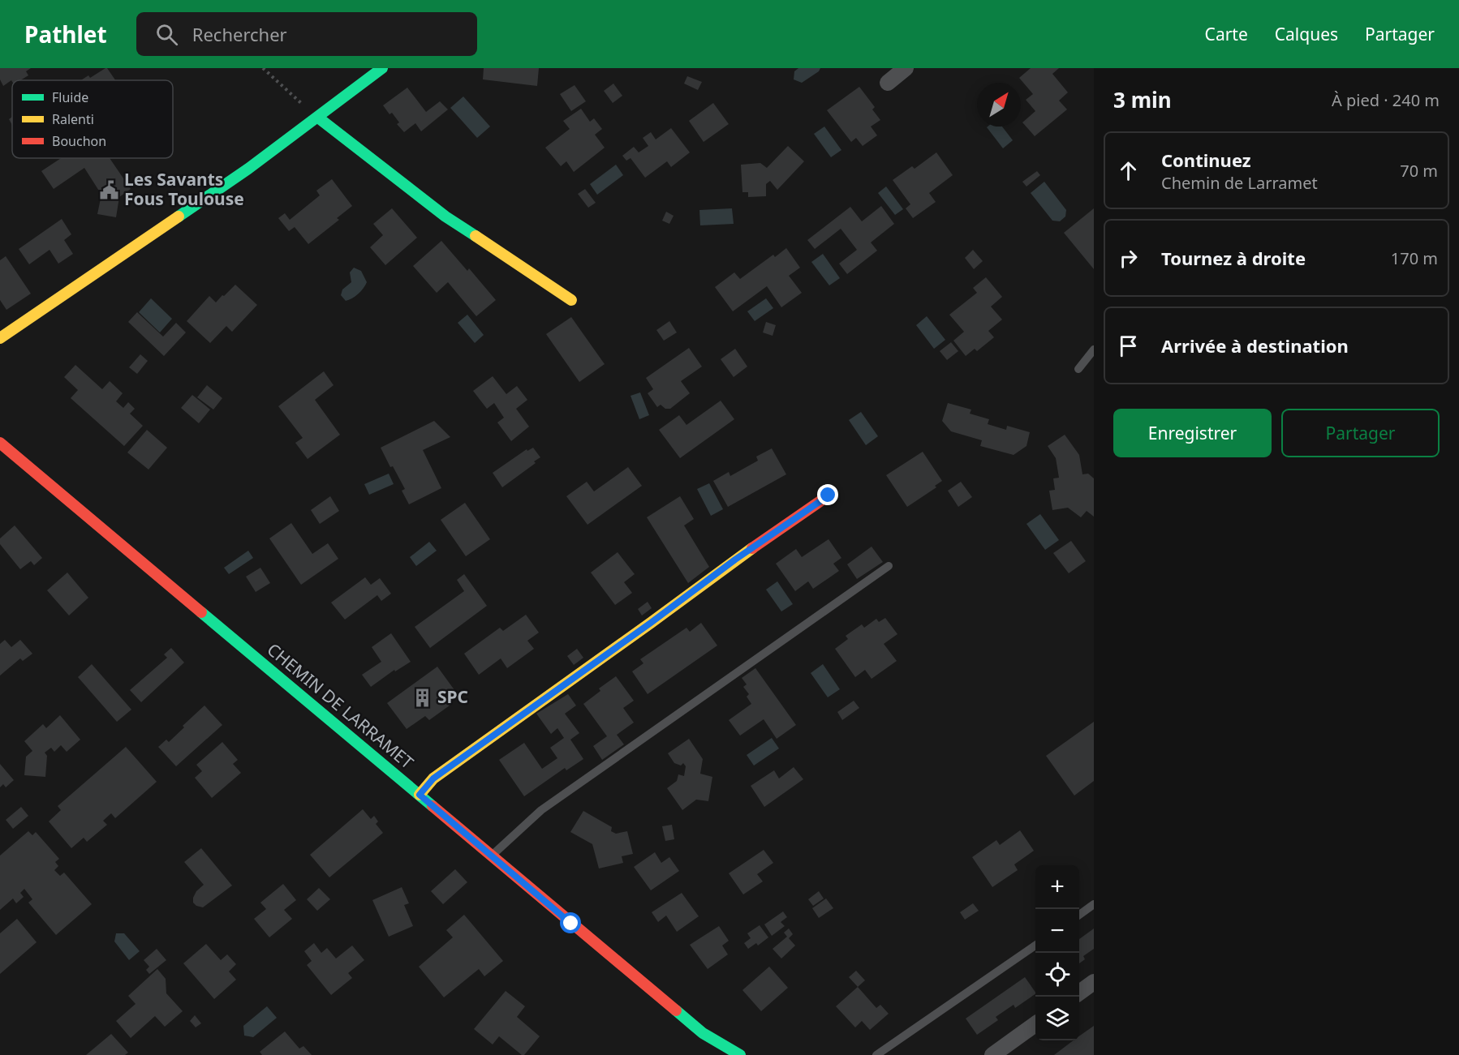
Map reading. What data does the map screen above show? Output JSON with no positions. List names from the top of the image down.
{
  "streets": {
    "street": ["CHEMIN DE LARRAMET"]
  },
  "places": {
    "public building": ["Les Savants Fous Toulouse"],
    "building": ["SPC"]
  },
  "legend": ["Fluide", "Ralenti", "Bouchon"],
  "north": "top right",
  "page": {
    "header": "Pathlet",
    "search": "Rechercher",
    "nav": ["Carte", "Calques", "Partager"],
    "heading": ["3 min", "À pied · 240 m"],
    "list": [
      ["Continuez", "Chemin de Larramet", "70 m"],
      ["Tournez à droite", "170 m"],
      "Arrivée à destination"
    ],
    "buttons": ["Enregistrer", "Partager"],
    "map_buttons": ["+", "−"]
  }
}
